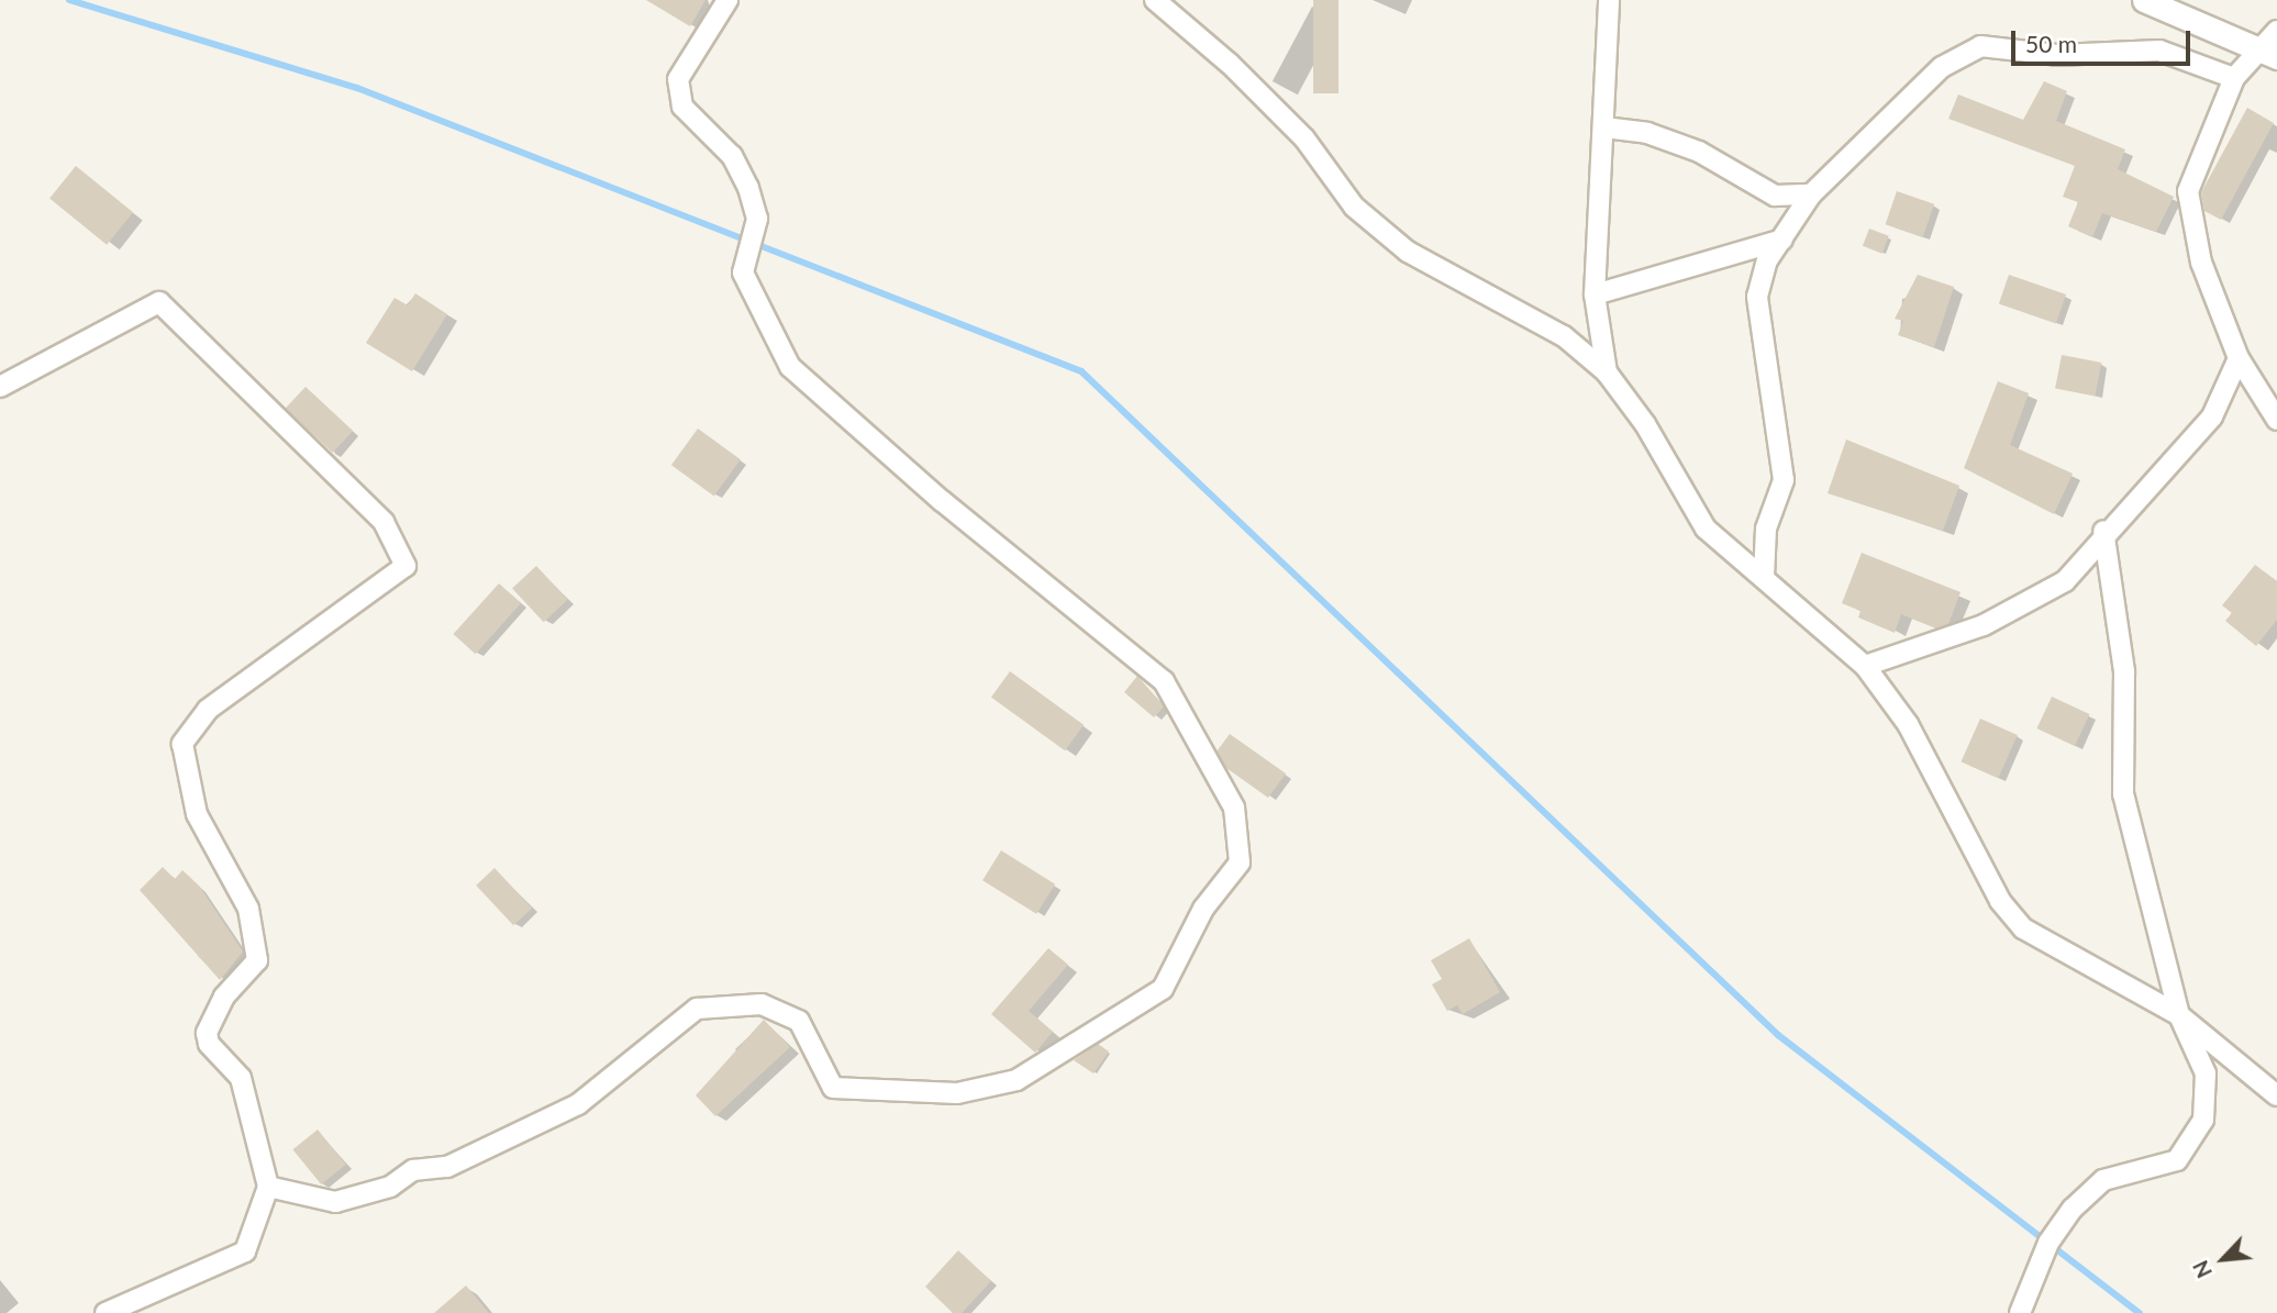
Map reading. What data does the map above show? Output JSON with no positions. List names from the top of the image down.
{
  "scale_bar": "50 m",
  "north": "bottom left"
}
